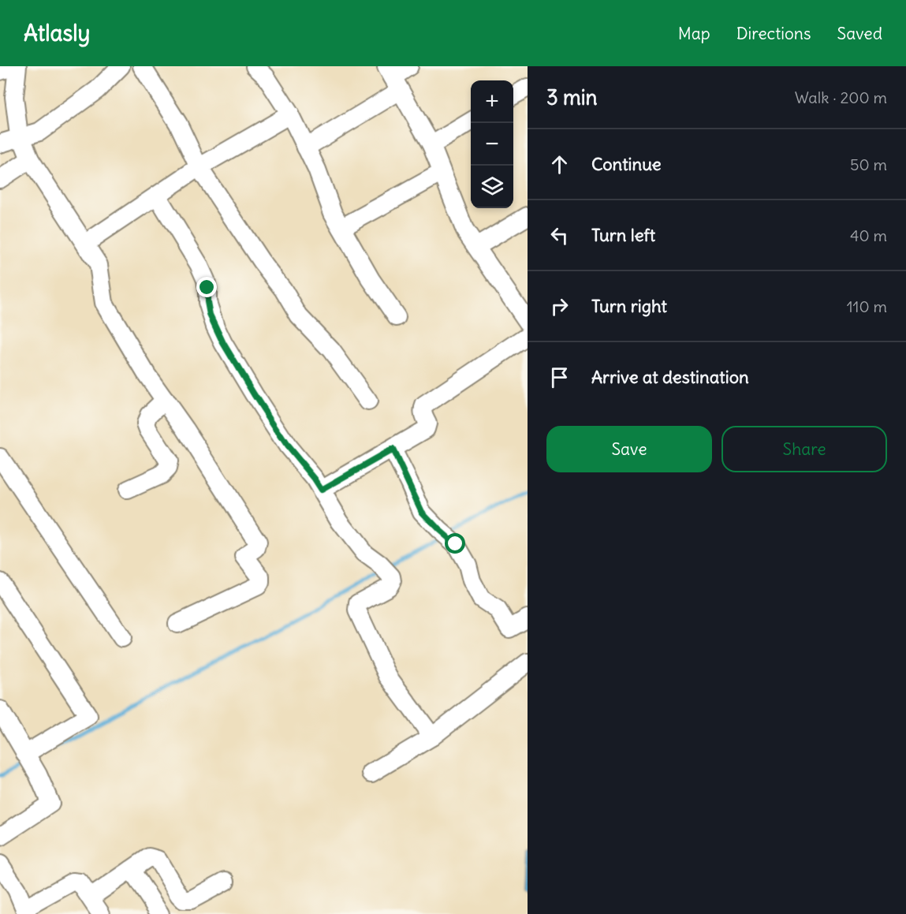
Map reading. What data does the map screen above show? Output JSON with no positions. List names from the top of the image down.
{
  "page": {
    "header": "Atlasly",
    "nav": ["Map", "Directions", "Saved"],
    "heading": ["3 min", "Walk · 200 m"],
    "map_buttons": ["+", "−"],
    "list": [
      ["Continue", "50 m"],
      ["Turn left", "40 m"],
      ["Turn right", "110 m"],
      "Arrive at destination"
    ],
    "buttons": ["Save", "Share"]
  }
}
